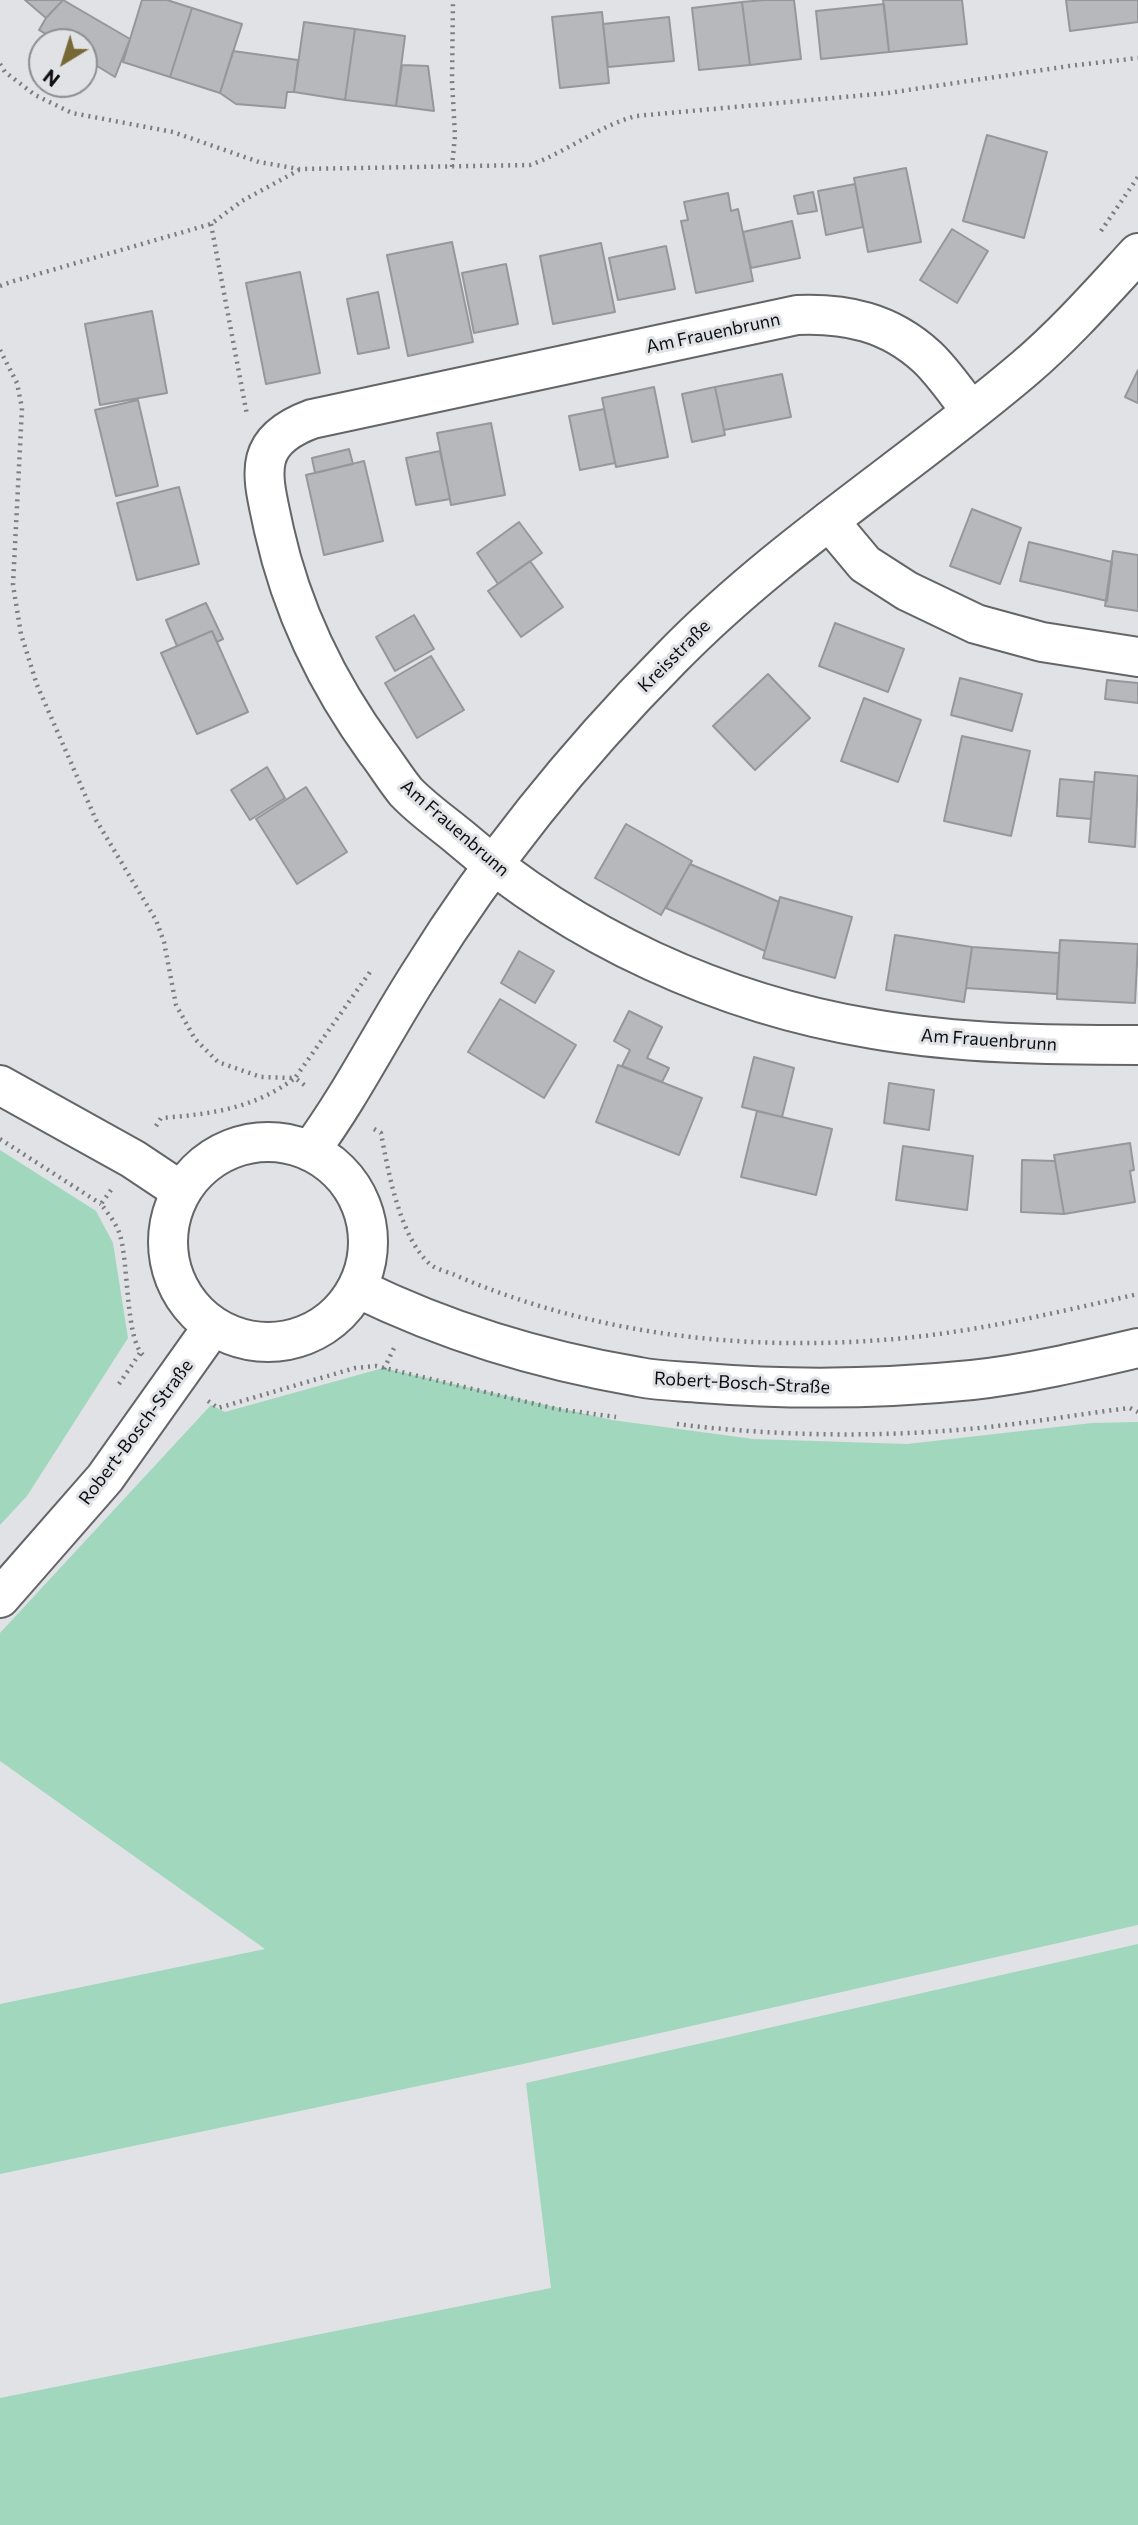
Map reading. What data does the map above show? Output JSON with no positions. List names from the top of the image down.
{
  "streets": {
    "street": ["Am Frauenbrunn", "Kreisstraße", "Robert-Bosch-Straße"]
  },
  "crossings": [
    ["Am Frauenbrunn", "Kreisstraße"],
    ["Kreisstraße", "Robert-Bosch-Straße"]
  ],
  "north": "bottom left"
}
